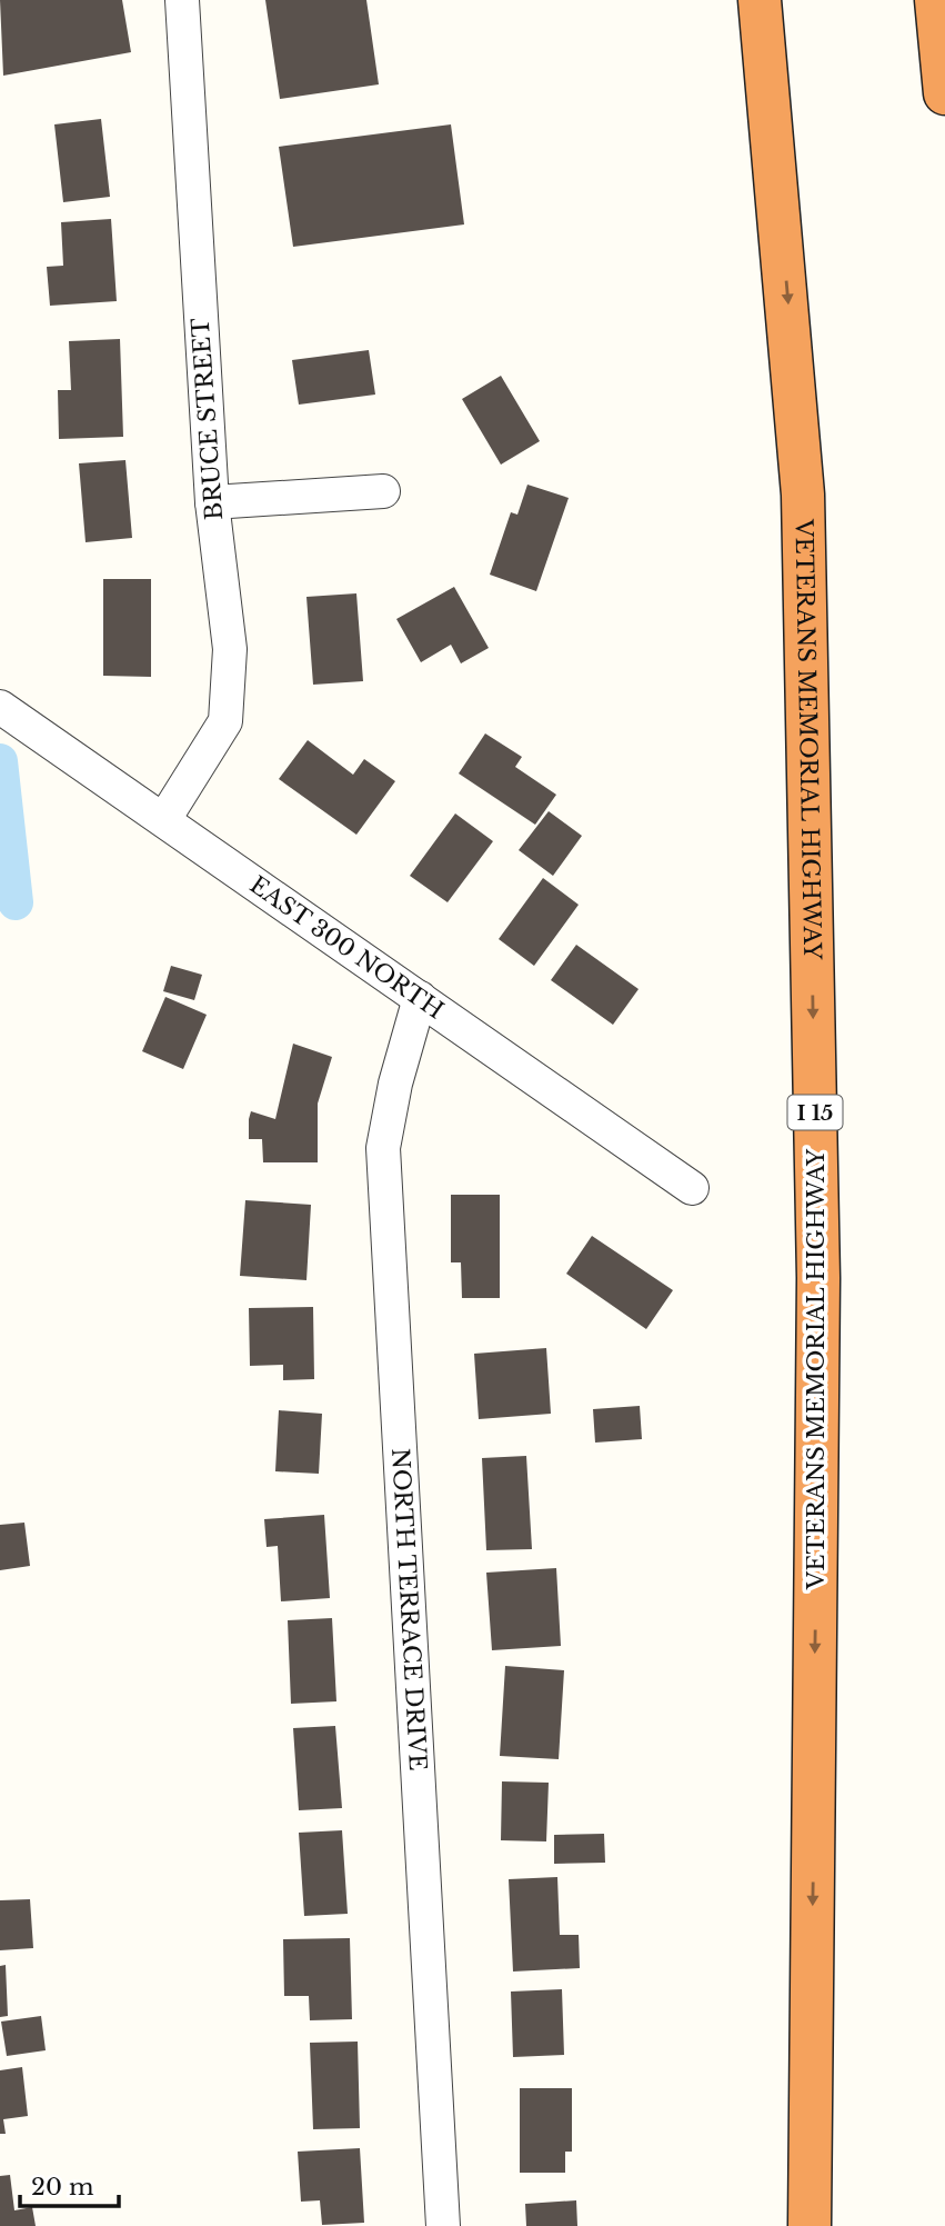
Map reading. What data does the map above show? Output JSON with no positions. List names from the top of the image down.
{
  "streets": {
    "highway": ["VETERANS MEMORIAL HIGHWAY", "I 15"],
    "street": ["BRUCE STREET", "EAST 300 NORTH", "NORTH TERRACE DRIVE"]
  },
  "crossings": [
    ["BRUCE STREET", "EAST 300 NORTH"],
    ["EAST 300 NORTH", "NORTH TERRACE DRIVE"]
  ],
  "one_way": ["VETERANS MEMORIAL HIGHWAY"],
  "scale_bar": "20 m"
}
